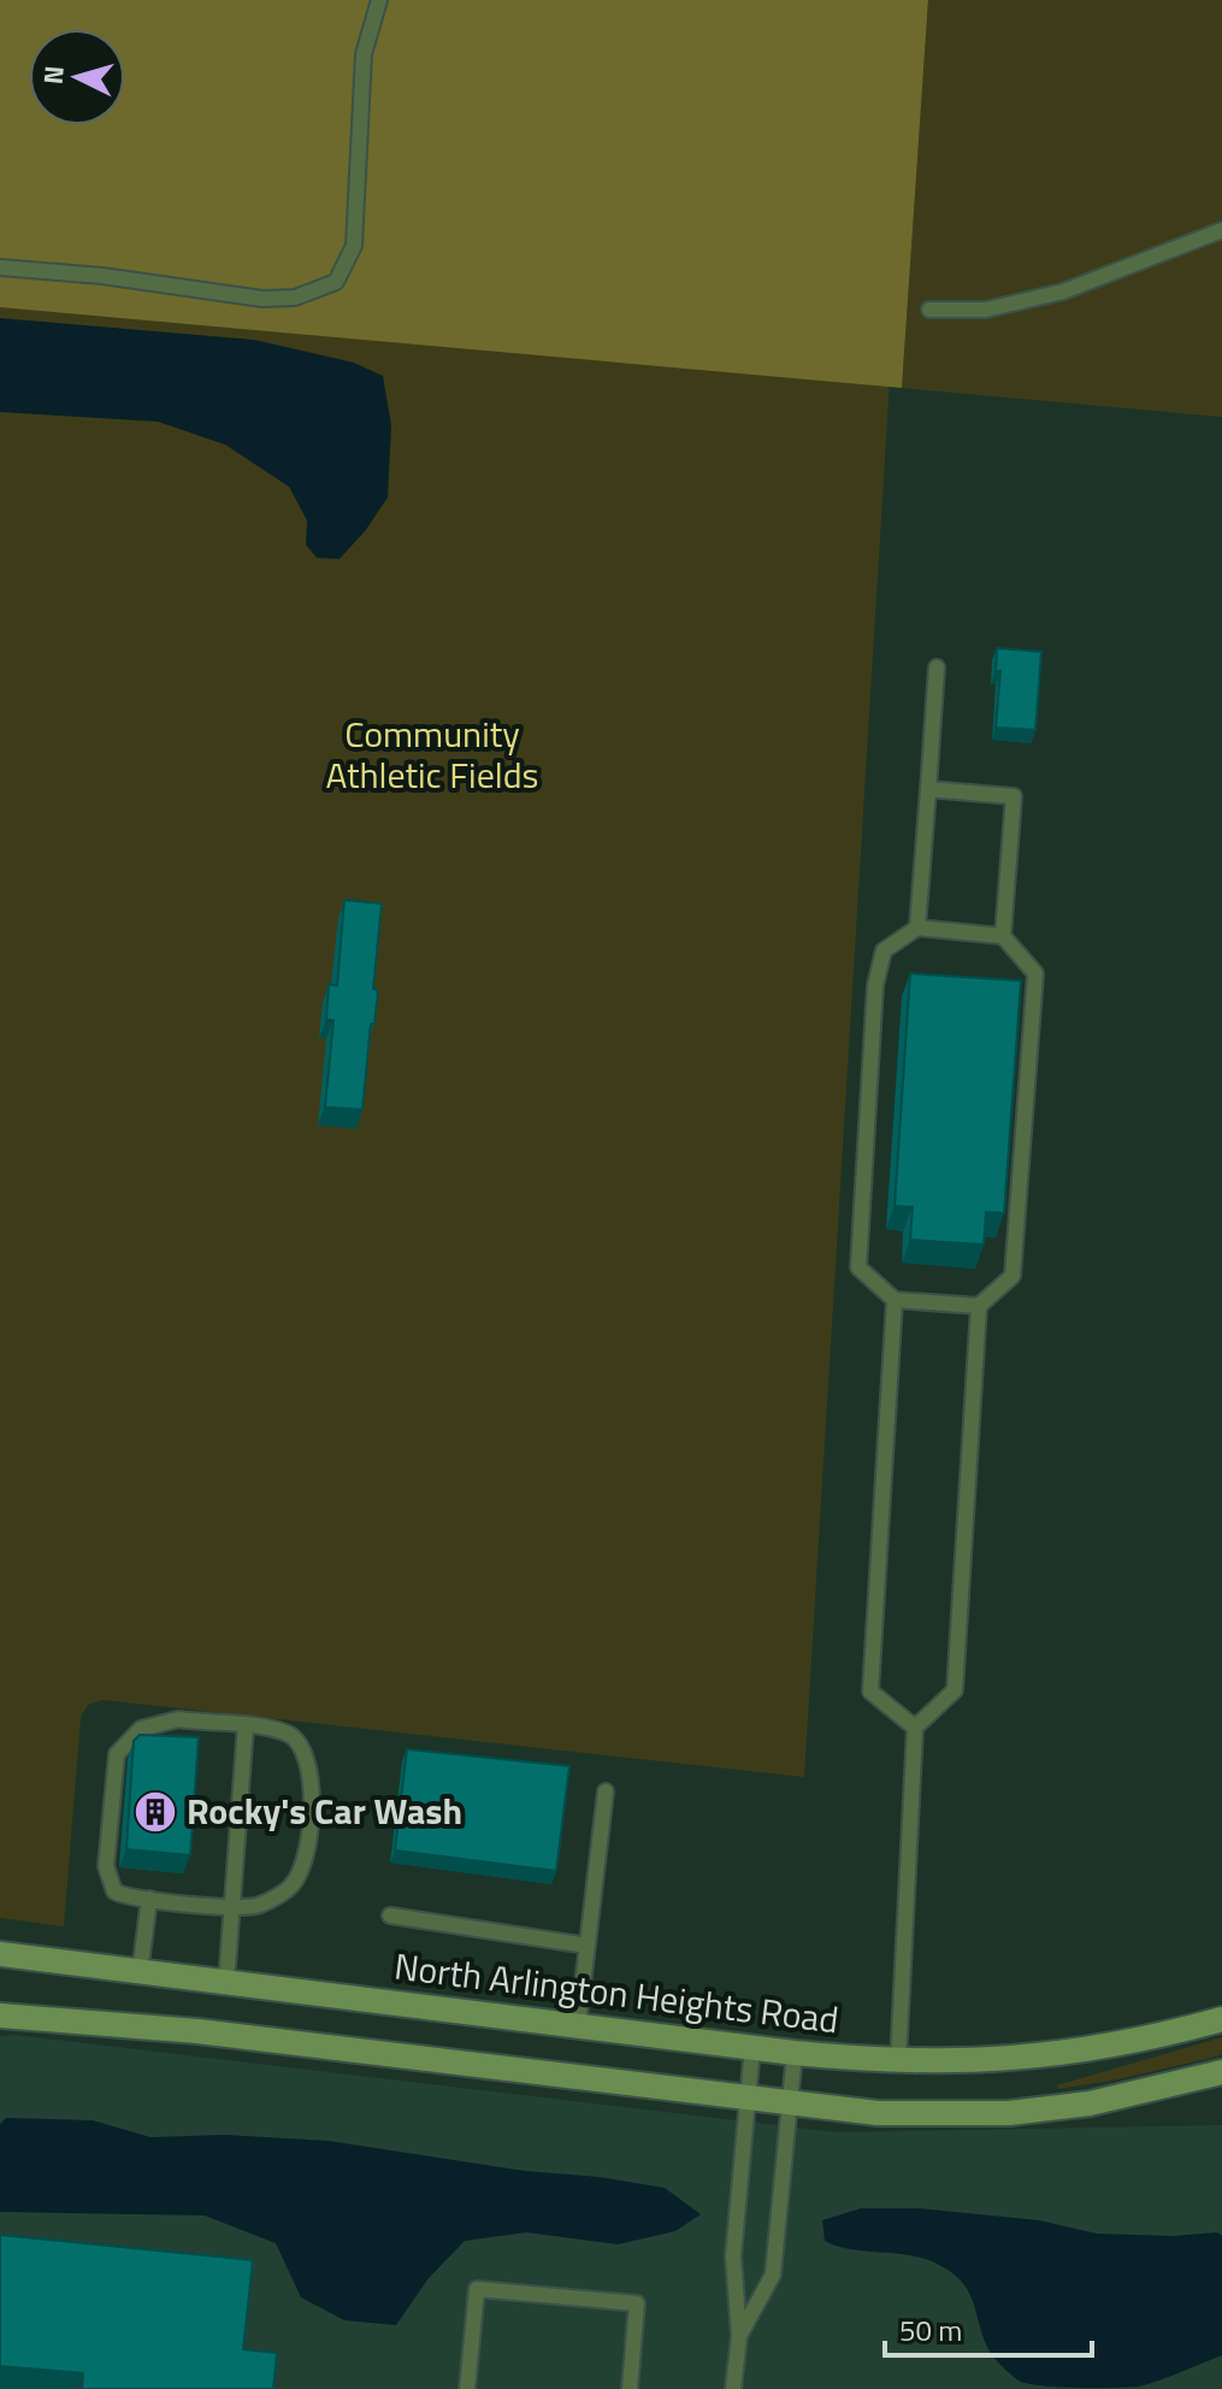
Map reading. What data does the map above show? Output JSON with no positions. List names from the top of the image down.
{
  "streets": {
    "main road": ["North Arlington Heights Road"]
  },
  "parks": ["Community Athletic Fields"],
  "places": {
    "building": ["Rocky's Car Wash"]
  },
  "scale_bar": "50 m",
  "north": "left"
}
